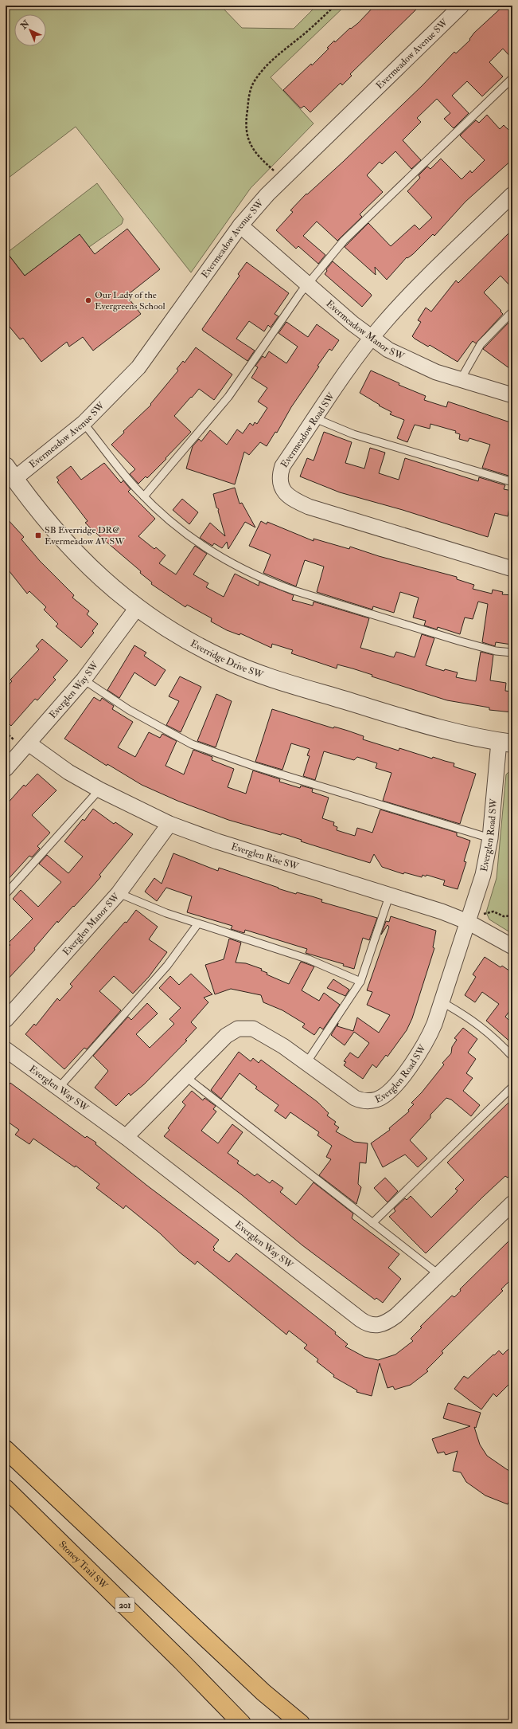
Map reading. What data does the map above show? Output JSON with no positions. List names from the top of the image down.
{
  "streets": {
    "highway": ["Stoney Trail SW", "201"],
    "street": [
      "Evermeadow Avenue SW",
      "Evermeadow Manor SW",
      "Evermeadow Road SW",
      "Everridge Drive SW",
      "Everglen Way SW",
      "Everglen Road SW",
      "Everglen Rise SW",
      "Everglen Manor SW"
    ]
  },
  "crossings": [
    ["Evermeadow Avenue SW", "Evermeadow Manor SW"],
    ["Evermeadow Avenue SW", "Everridge Drive SW"],
    ["Evermeadow Manor SW", "Evermeadow Road SW"],
    ["Everridge Drive SW", "Everglen Way SW"],
    ["Everridge Drive SW", "Everglen Road SW"],
    ["Everglen Way SW", "Everglen Road SW"],
    ["Everglen Way SW", "Everglen Rise SW"],
    ["Everglen Road SW", "Everglen Rise SW"],
    ["Everglen Rise SW", "Everglen Manor SW"]
  ],
  "places": {
    "other": ["Our Lady of the Evergreens School"],
    "transit": ["SB Everridge DR@ Evermeadow AV SW"]
  },
  "north": "top left"
}
